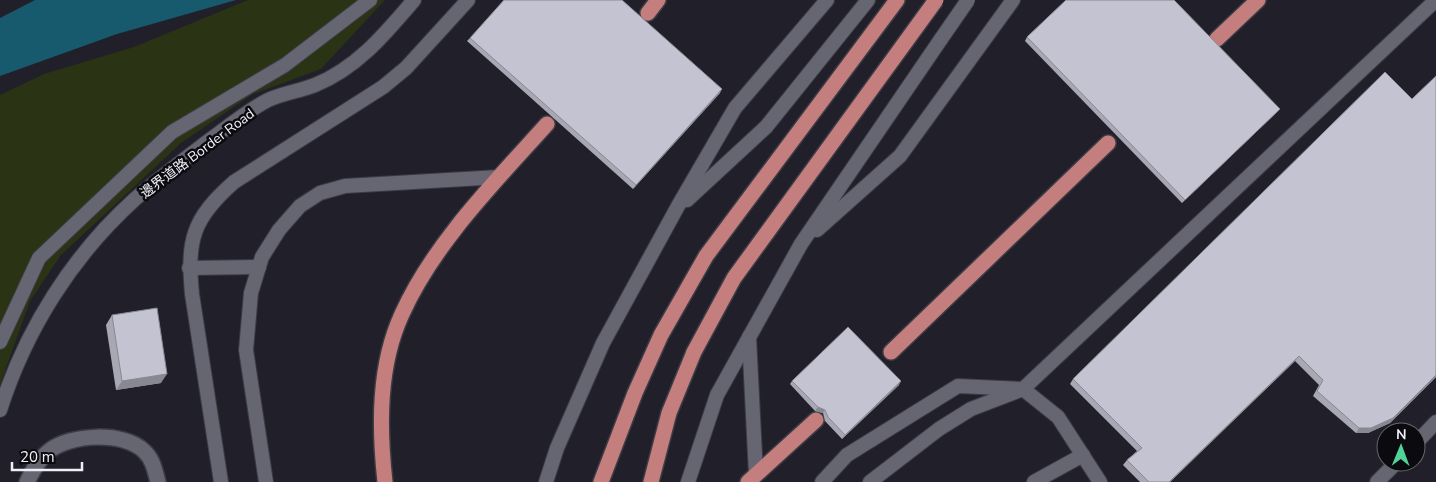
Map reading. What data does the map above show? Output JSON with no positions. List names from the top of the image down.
{
  "streets": {
    "lane": ["邊界道路 Border Road"]
  },
  "scale_bar": "20 m",
  "north": "top"
}
